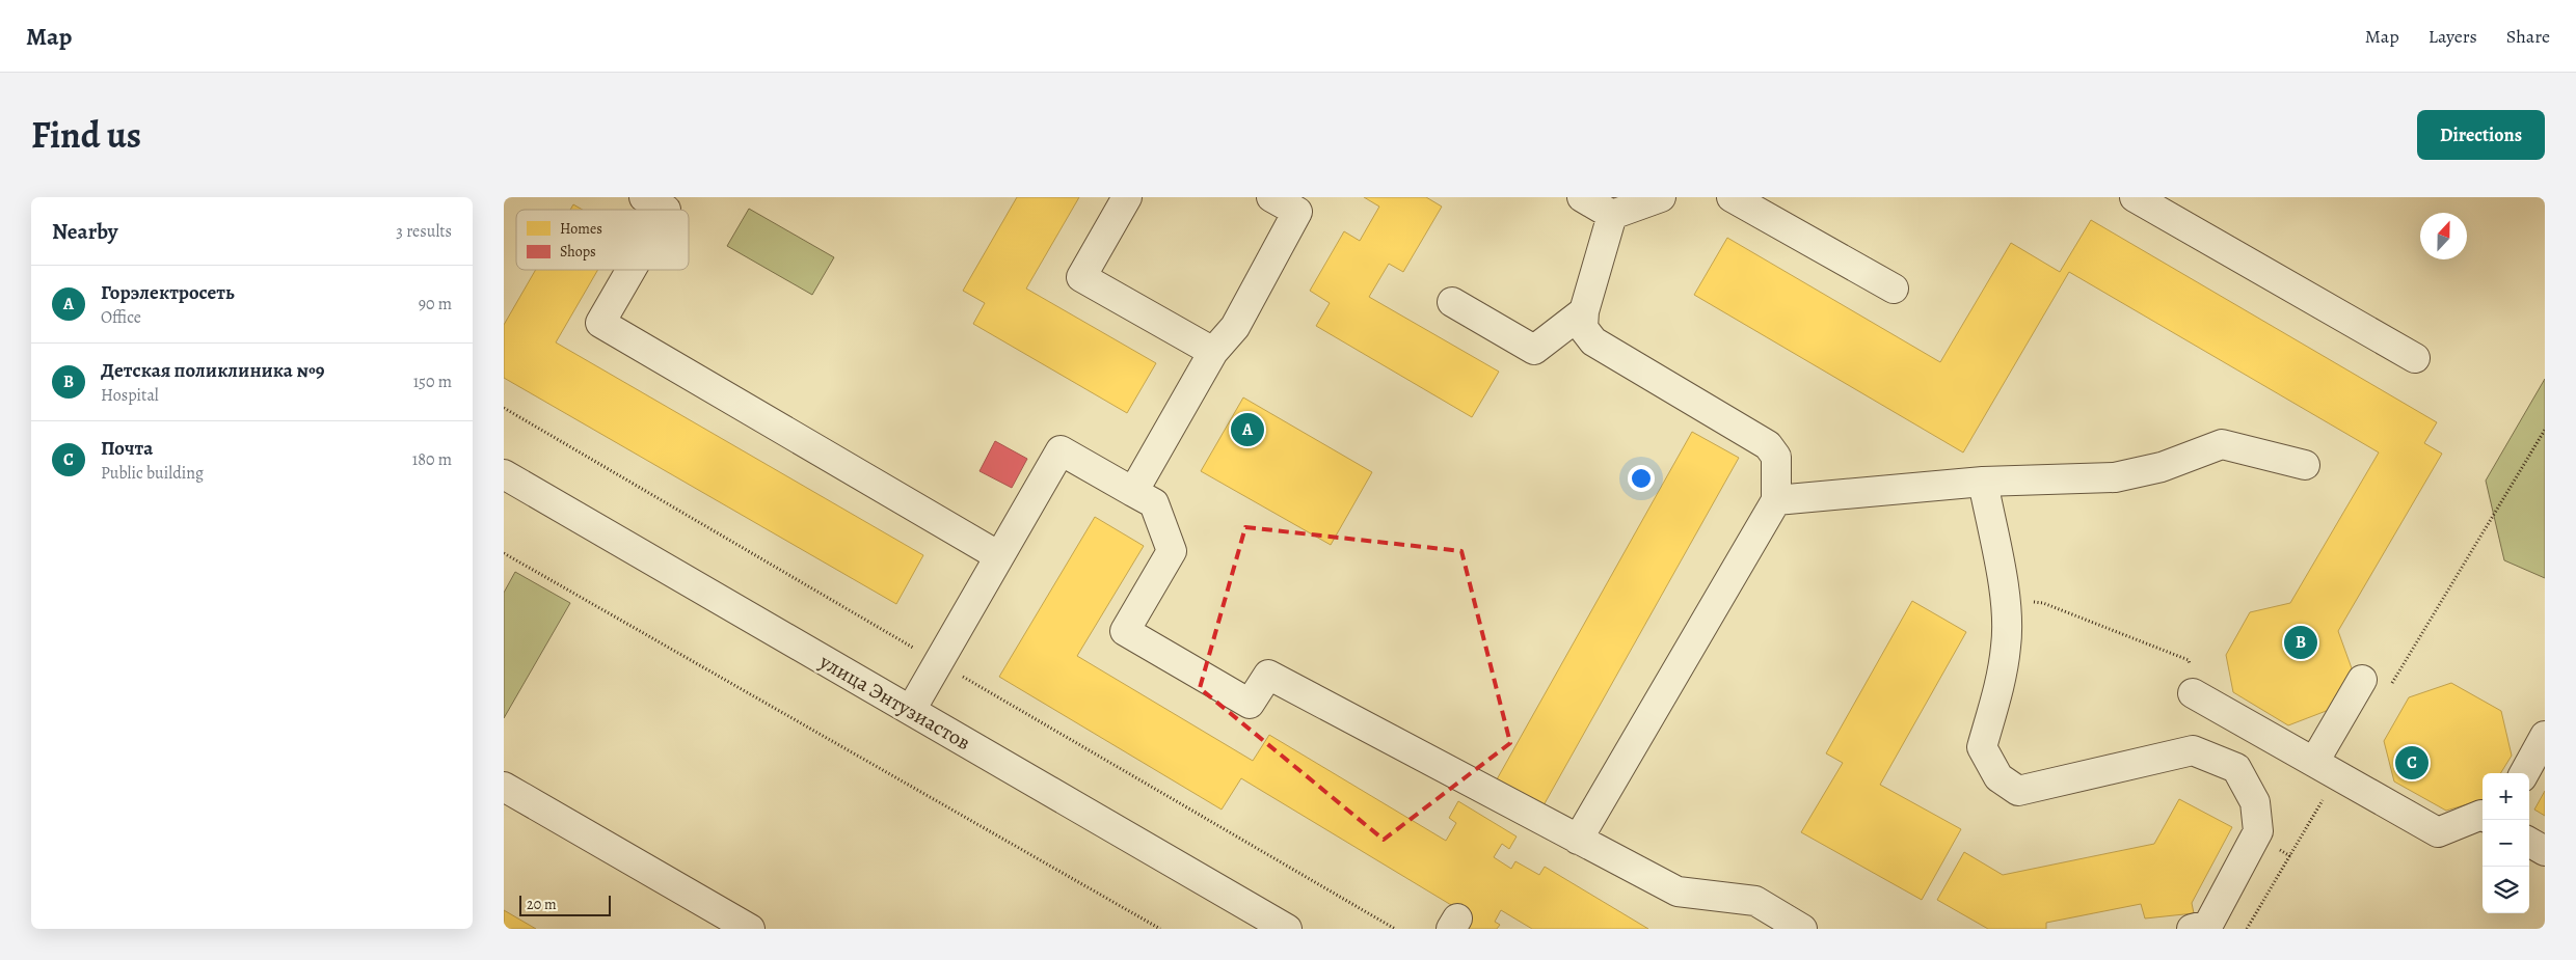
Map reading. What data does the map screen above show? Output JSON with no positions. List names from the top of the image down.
{
  "streets": {
    "street": ["улица Энтузиастов"]
  },
  "legend": ["Homes", "Shops"],
  "scale_bar": "20 m",
  "north": "top",
  "page": {
    "header": "Map",
    "nav": ["Map", "Layers", "Share"],
    "title": "Find us",
    "buttons": "Directions",
    "heading": ["Nearby", "3 results"],
    "list": [
      {
        "mark": "A",
        "name": "Горэлектросеть",
        "note": "Office",
        "value": "90 m"
      },
      {
        "mark": "B",
        "name": "Детская поликлиника №9",
        "note": "Hospital",
        "value": "150 m"
      },
      {
        "mark": "C",
        "name": "Почта",
        "note": "Public building",
        "value": "180 m"
      }
    ],
    "pins": ["A", "B", "C"],
    "map_buttons": ["+", "−"],
    "scale": "20 m"
  }
}
